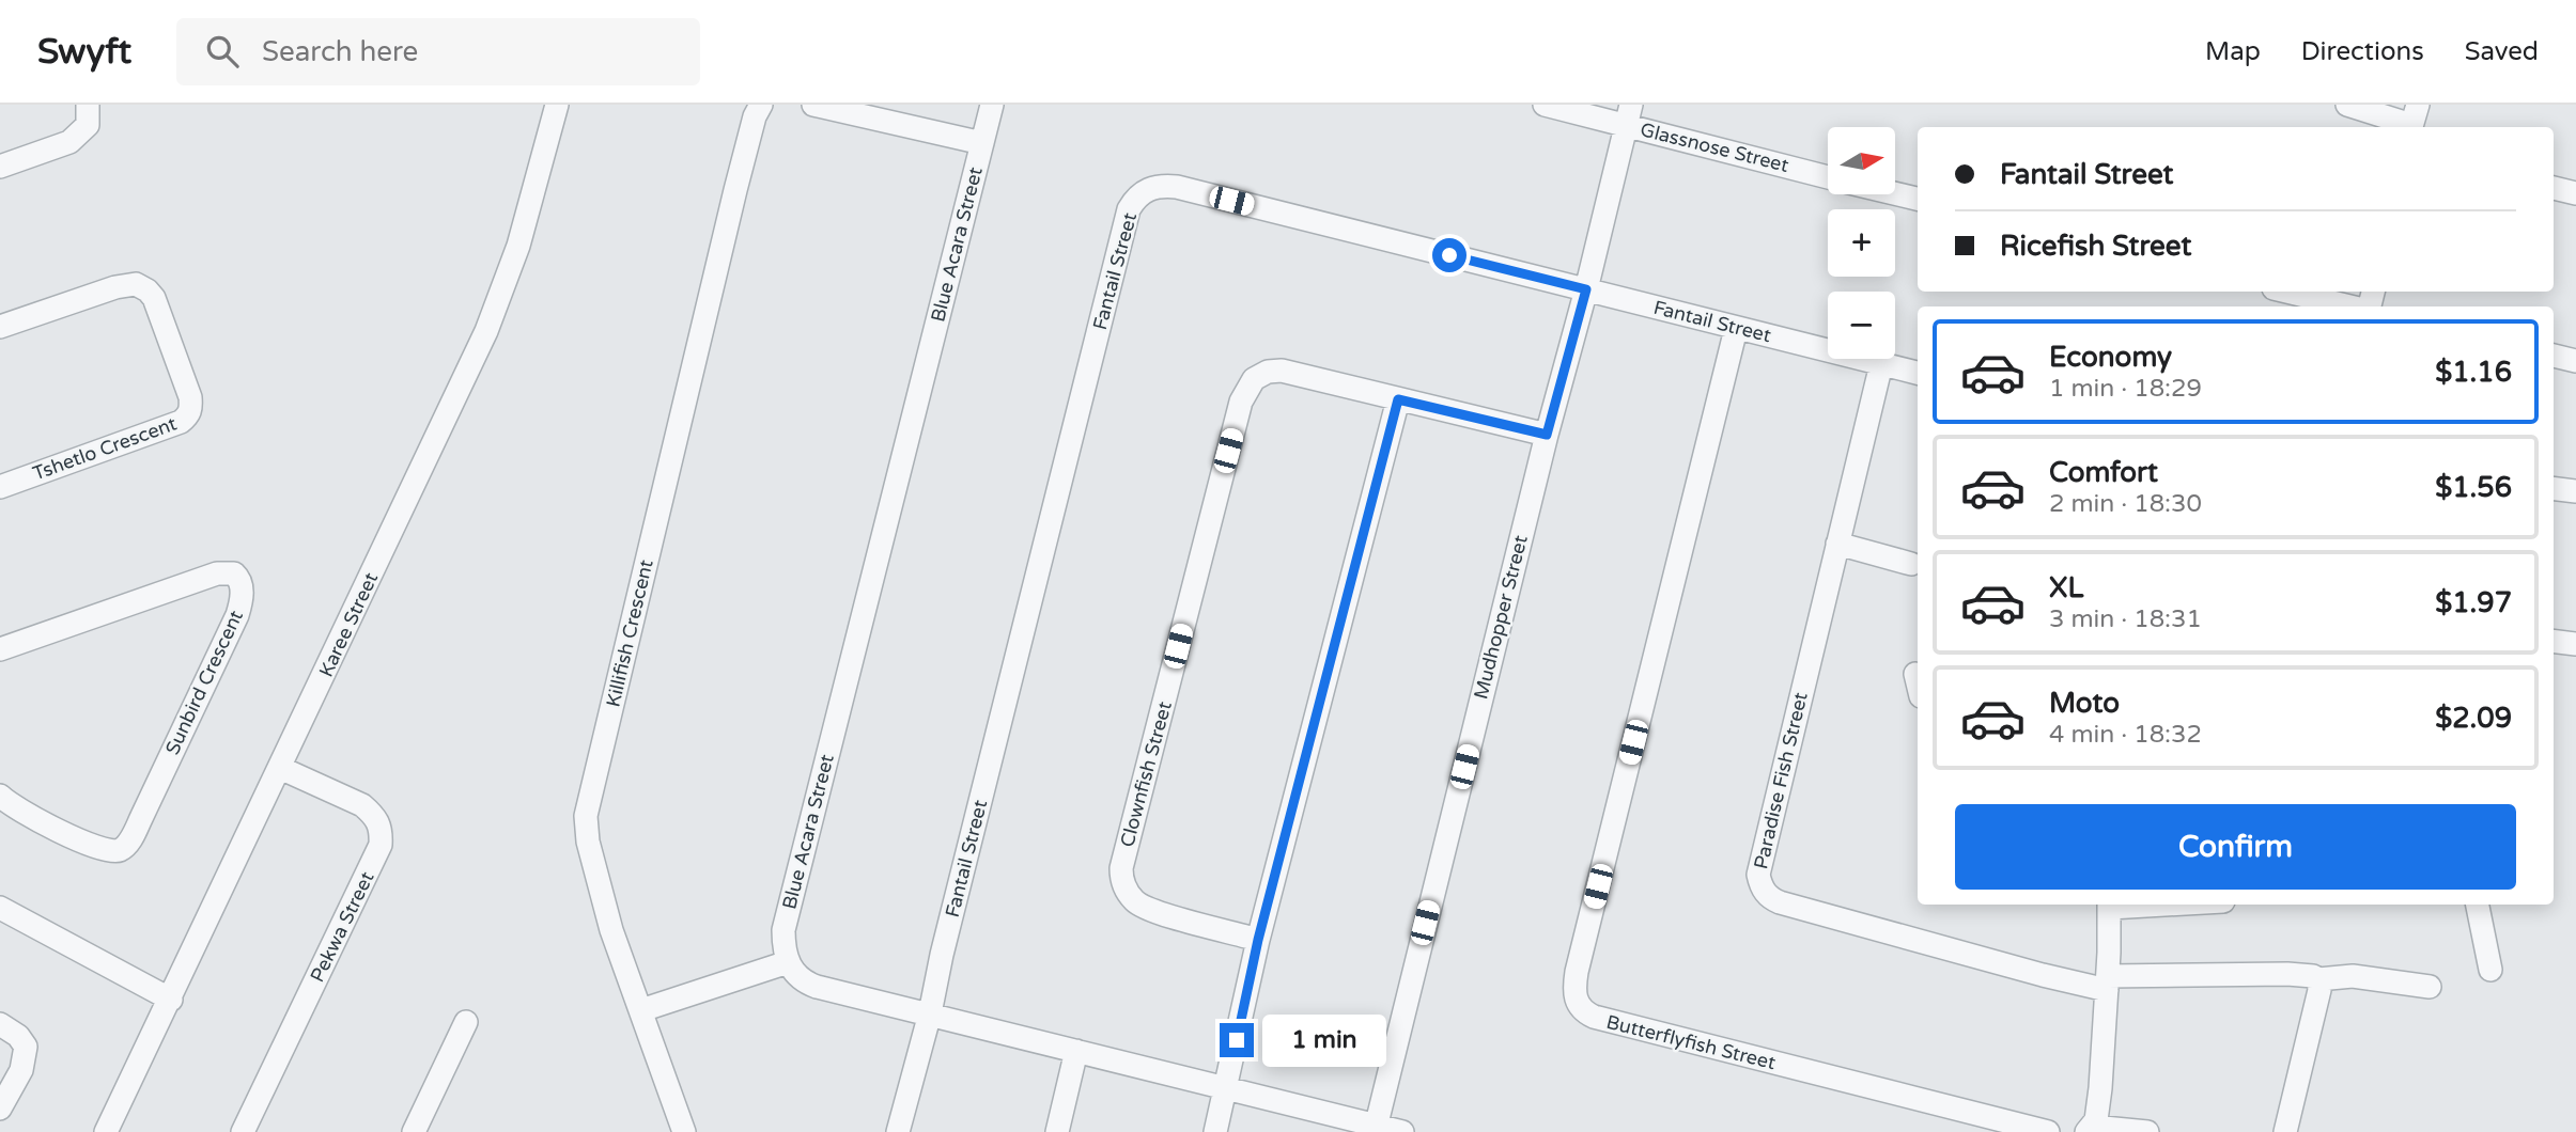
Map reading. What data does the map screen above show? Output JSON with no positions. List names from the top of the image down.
{
  "streets": {
    "street": [
      "Glassnose Street",
      "Blue Acara Street",
      "Fantail Street",
      "Tshetlo Crescent",
      "Mudhopper Street",
      "Karee Street",
      "Killifish Crescent",
      "Sunbird Crescent",
      "Clownfish Street",
      "Paradise Fish Street",
      "Pekwa Street",
      "Butterflyfish Street"
    ]
  },
  "crossings": [
    ["Glassnose Street", "Mudhopper Street"],
    ["Fantail Street", "Mudhopper Street"],
    ["Fantail Street", "Paradise Fish Street"],
    ["Fantail Street", "Butterflyfish Street"],
    ["Mudhopper Street", "Clownfish Street"],
    ["Karee Street", "Pekwa Street"]
  ],
  "north": "right",
  "page": {
    "header": "Swyft",
    "search": "Search here",
    "nav": ["Map", "Directions", "Saved"],
    "map_buttons": ["+", "−"],
    "banner": ["Fantail Street", "Ricefish Street"],
    "list": [
      {
        "name": "Economy",
        "note": "1 min · 18:29",
        "value": "$1.16"
      },
      {
        "name": "Comfort",
        "note": "2 min · 18:30",
        "value": "$1.56"
      },
      {
        "name": "XL",
        "note": "3 min · 18:31",
        "value": "$1.97"
      },
      {
        "name": "Moto",
        "note": "4 min · 18:32",
        "value": "$2.09"
      }
    ],
    "buttons": "Confirm",
    "bubble": "1 min"
  }
}
